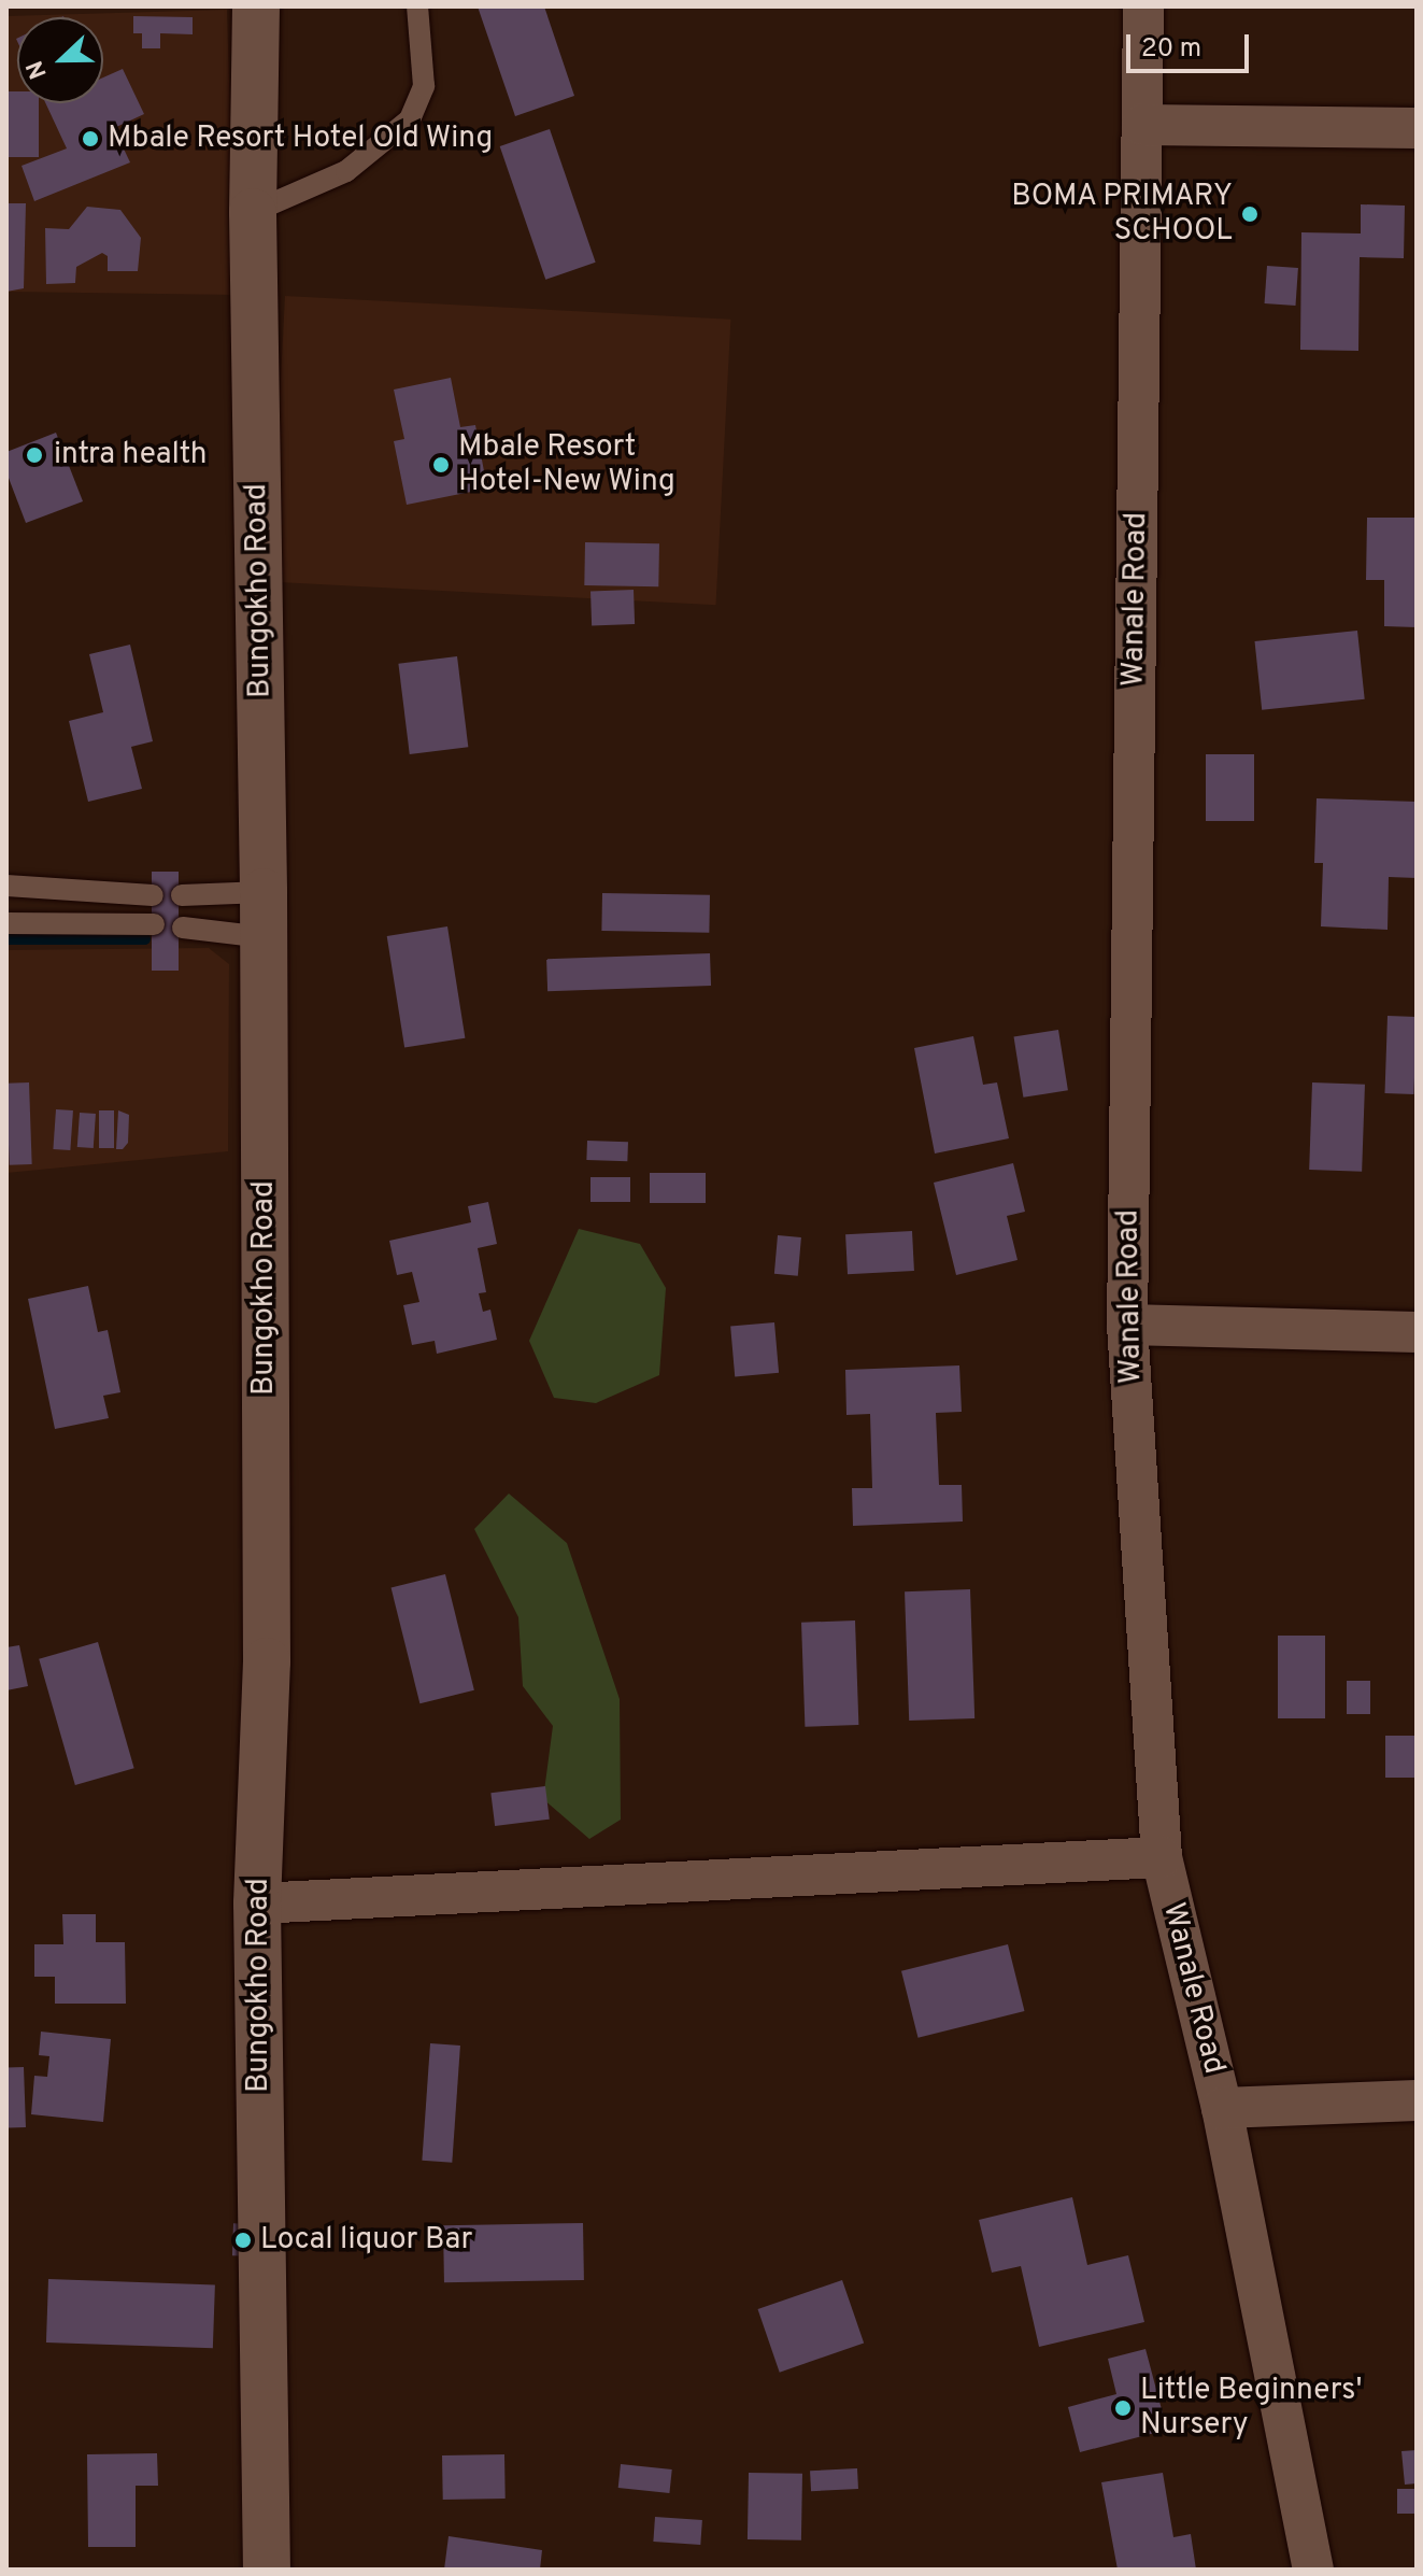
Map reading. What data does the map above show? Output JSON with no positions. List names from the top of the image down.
{
  "streets": {
    "street": ["Bungokho Road", "Wanale Road"]
  },
  "places": [
    "Mbale Resort Hotel Old Wing",
    "BOMA PRIMARY SCHOOL",
    "intra health",
    "Mbale Resort Hotel-New Wing",
    "Local liquor Bar",
    "Little Beginners' Nursery"
  ],
  "scale_bar": "20 m",
  "north": "left"
}
